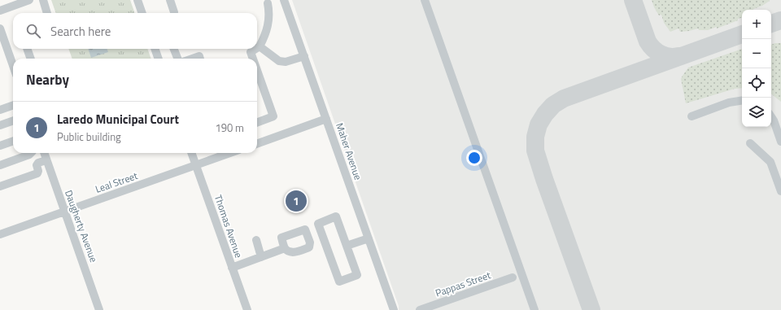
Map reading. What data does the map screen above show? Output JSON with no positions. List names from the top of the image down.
{
  "streets": {
    "street": [
      "Maher Avenue",
      "Leal Street",
      "Daugherty Avenue",
      "Thomas Avenue",
      "Pappas Street"
    ]
  },
  "crossings": [
    ["Leal Street", "Daugherty Avenue"],
    ["Leal Street", "Thomas Avenue"]
  ],
  "page": {
    "map_buttons": ["+", "−"],
    "search": "Search here",
    "heading": "Nearby",
    "list": [
      {
        "mark": "1",
        "name": "Laredo Municipal Court",
        "note": "Public building",
        "value": "190 m"
      }
    ],
    "pins": "1"
  }
}
